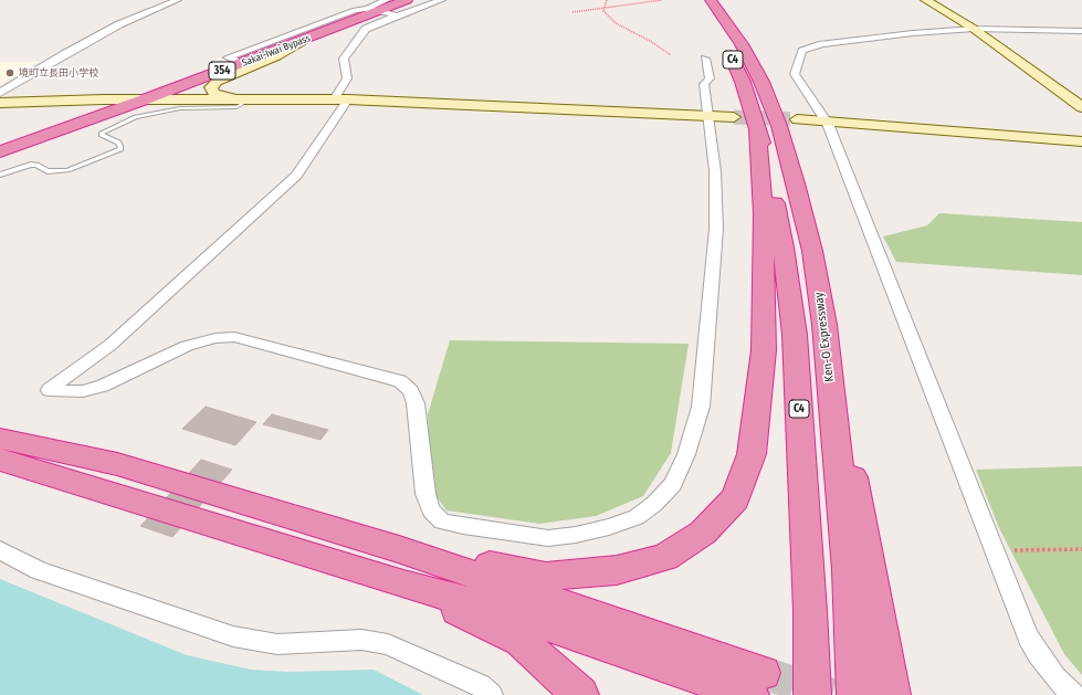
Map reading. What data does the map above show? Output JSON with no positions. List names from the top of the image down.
{
  "streets": {
    "highway": [
      "Sakai-Iwai Bypass",
      "C4",
      "354",
      "Ken-O Expressway"
    ]
  },
  "places": ["境町立長田小学校"]
}
